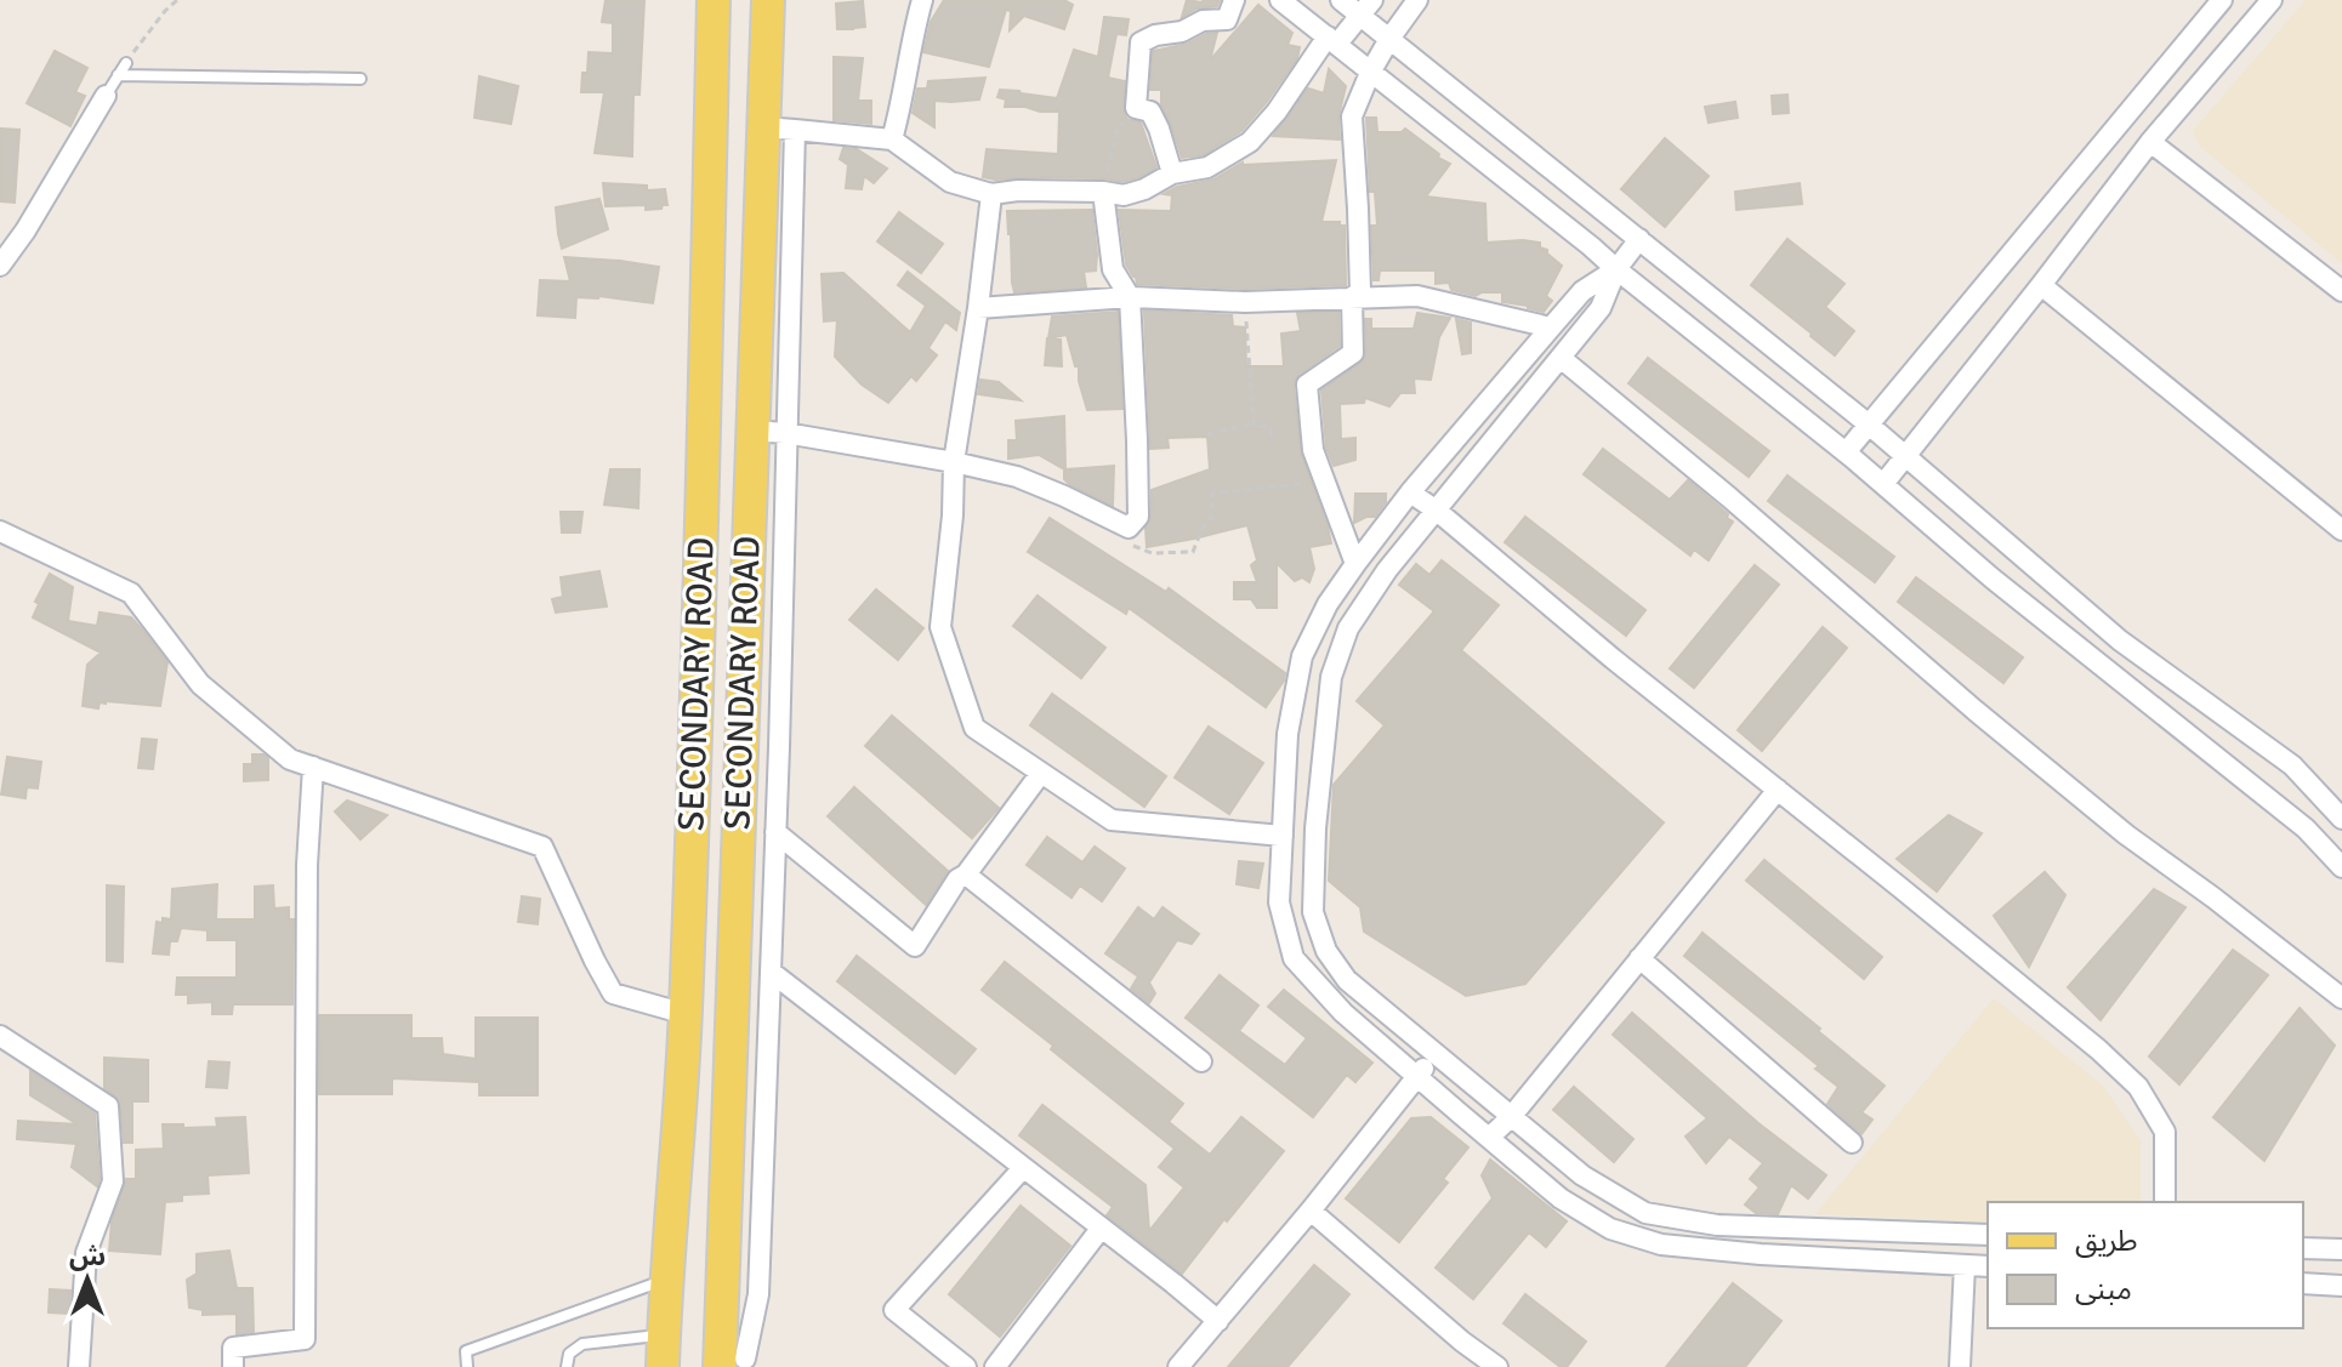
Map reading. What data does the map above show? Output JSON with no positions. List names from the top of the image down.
{
  "streets": {
    "main road": ["SECONDARY ROAD"]
  },
  "legend": ["طريق", "مبنى"],
  "north": "top"
}
